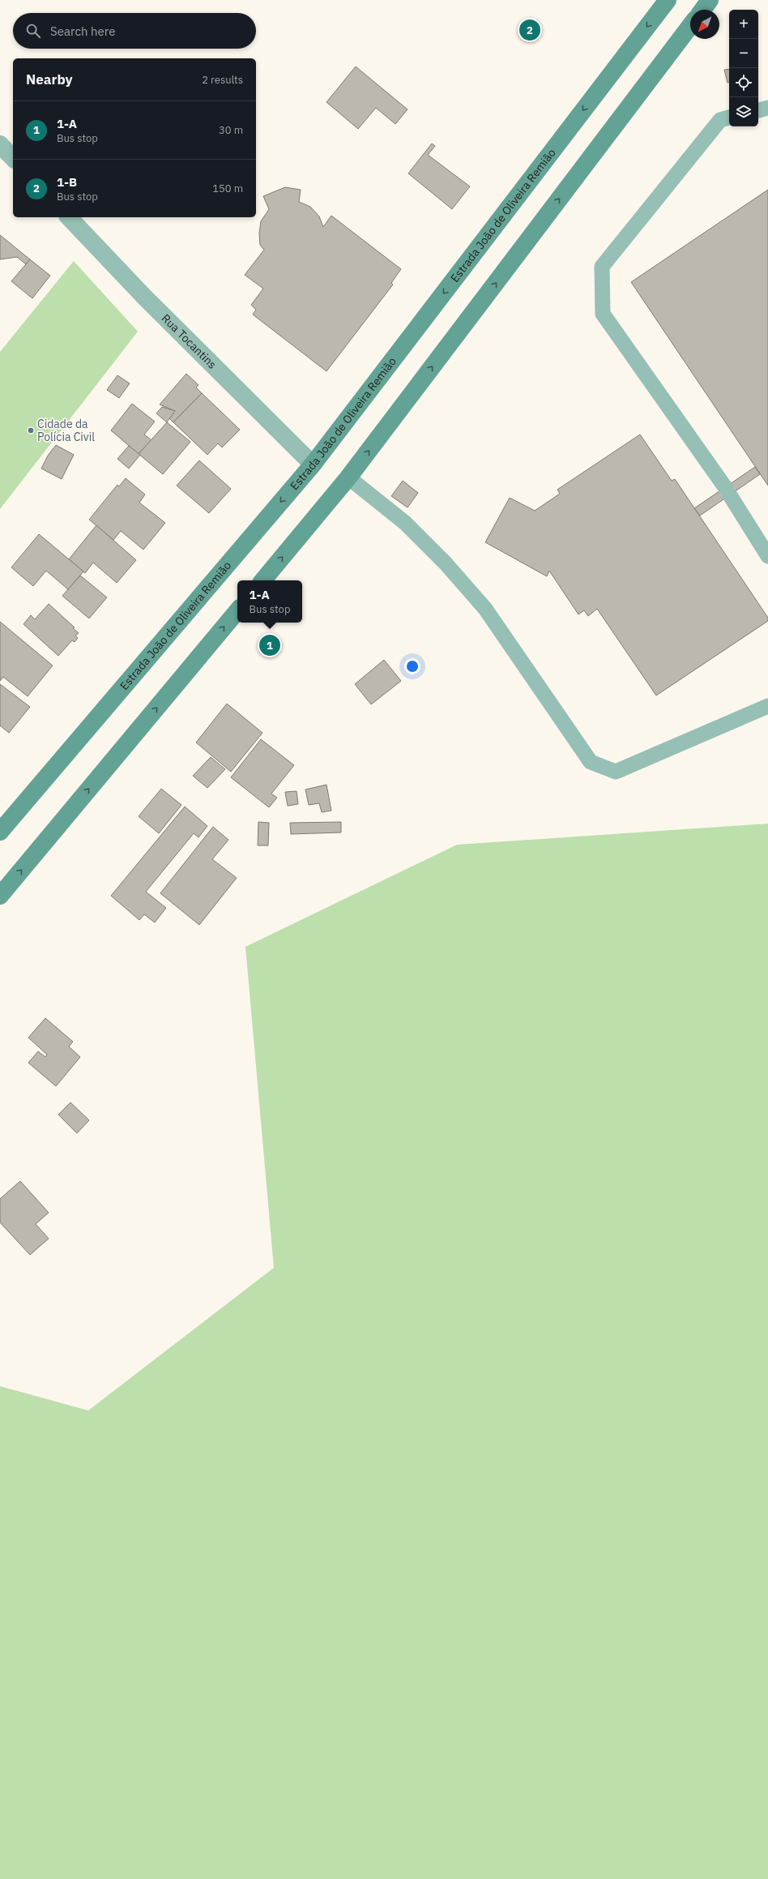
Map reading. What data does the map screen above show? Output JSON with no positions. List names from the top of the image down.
{
  "streets": {
    "main road": ["Estrada João de Oliveira Remião"],
    "street": ["Rua Tocantins"]
  },
  "crossings": [
    ["Estrada João de Oliveira Remião", "Rua Tocantins"]
  ],
  "places": ["Cidade da Polícia Civil"],
  "north": "bottom left",
  "page": {
    "map_buttons": ["+", "−"],
    "search": "Search here",
    "pins": ["2", "1"],
    "heading": ["Nearby", "2 results"],
    "list": [
      {
        "mark": "1",
        "name": "1-A",
        "note": "Bus stop",
        "value": "30 m"
      },
      {
        "mark": "2",
        "name": "1-B",
        "note": "Bus stop",
        "value": "150 m"
      }
    ],
    "popup": ["1-A", "Bus stop"]
  }
}
